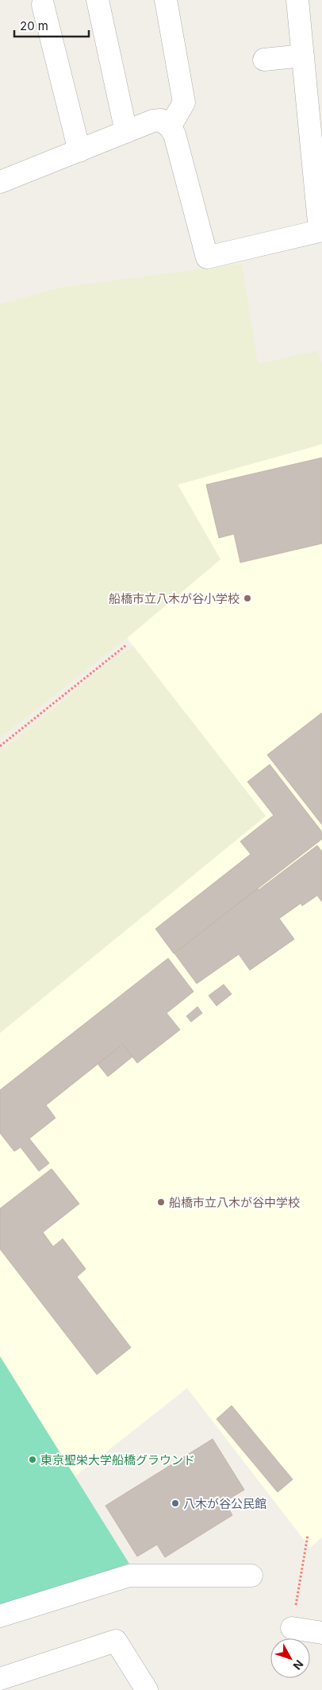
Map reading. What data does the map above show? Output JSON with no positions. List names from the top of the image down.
{
  "places": [
    "船橋市立八木が谷小学校",
    "船橋市立八木が谷中学校",
    "東京聖栄大学船橋グラウンド",
    "八木が谷公民館"
  ],
  "scale_bar": "20 m",
  "north": "bottom right"
}
